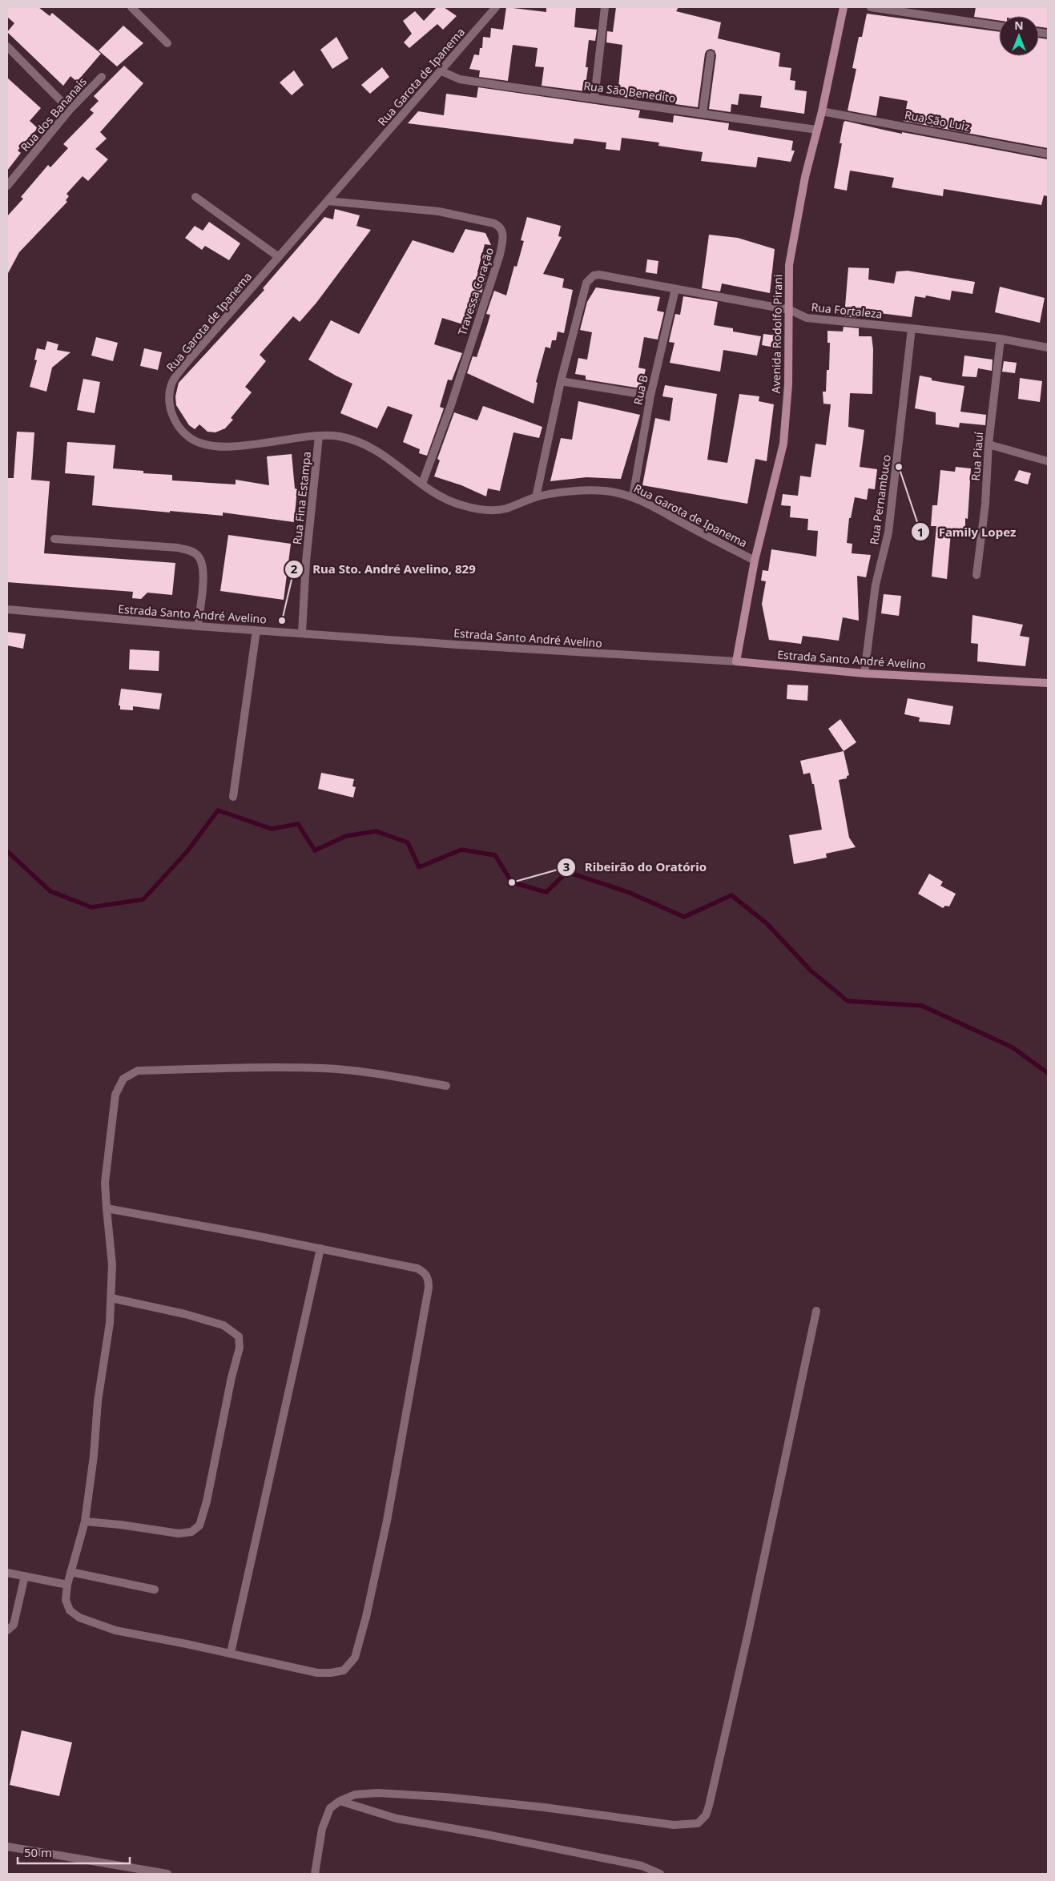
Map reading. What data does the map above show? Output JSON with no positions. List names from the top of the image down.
{
  "streets": {
    "main road": ["Avenida Rodolfo Pirani", "Estrada Santo André Avelino"],
    "street": [
      "Rua Garota de Ipanema",
      "Rua São Benedito",
      "Rua dos Bananais",
      "Rua São Luiz",
      "Travessa Coração",
      "Rua Fortaleza",
      "Rua B",
      "Rua Piauí",
      "Rua Fina Estampa",
      "Rua Pernambuco"
    ]
  },
  "crossings": [
    ["Rua Garota de Ipanema", "Rua São Benedito"],
    ["Rua Garota de Ipanema", "Travessa Coração"],
    ["Rua Garota de Ipanema", "Avenida Rodolfo Pirani"],
    ["Rua Garota de Ipanema", "Rua B"],
    ["Rua Garota de Ipanema", "Rua Fina Estampa"],
    ["Rua São Benedito", "Avenida Rodolfo Pirani"],
    ["Rua São Luiz", "Avenida Rodolfo Pirani"],
    ["Rua Fortaleza", "Avenida Rodolfo Pirani"],
    ["Rua Fortaleza", "Rua B"],
    ["Rua Fortaleza", "Rua Piauí"],
    ["Rua Fortaleza", "Rua Pernambuco"],
    ["Avenida Rodolfo Pirani", "Estrada Santo André Avelino"],
    ["Rua Fina Estampa", "Estrada Santo André Avelino"],
    ["Rua Pernambuco", "Estrada Santo André Avelino"]
  ],
  "places": ["Family Lopez", "Rua Sto. André Avelino, 829", "Ribeirão do Oratório"],
  "scale_bar": "50 m",
  "north": "top"
}
